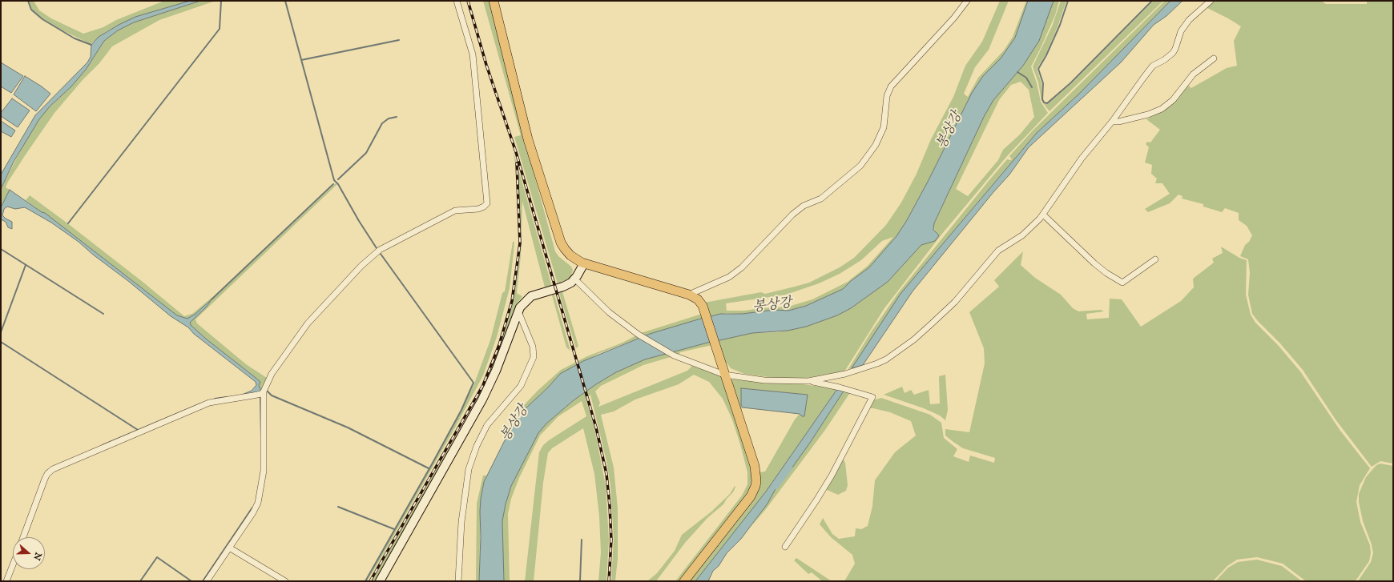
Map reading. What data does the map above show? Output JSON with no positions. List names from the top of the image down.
{
  "water": ["봉상강"],
  "north": "right"
}
